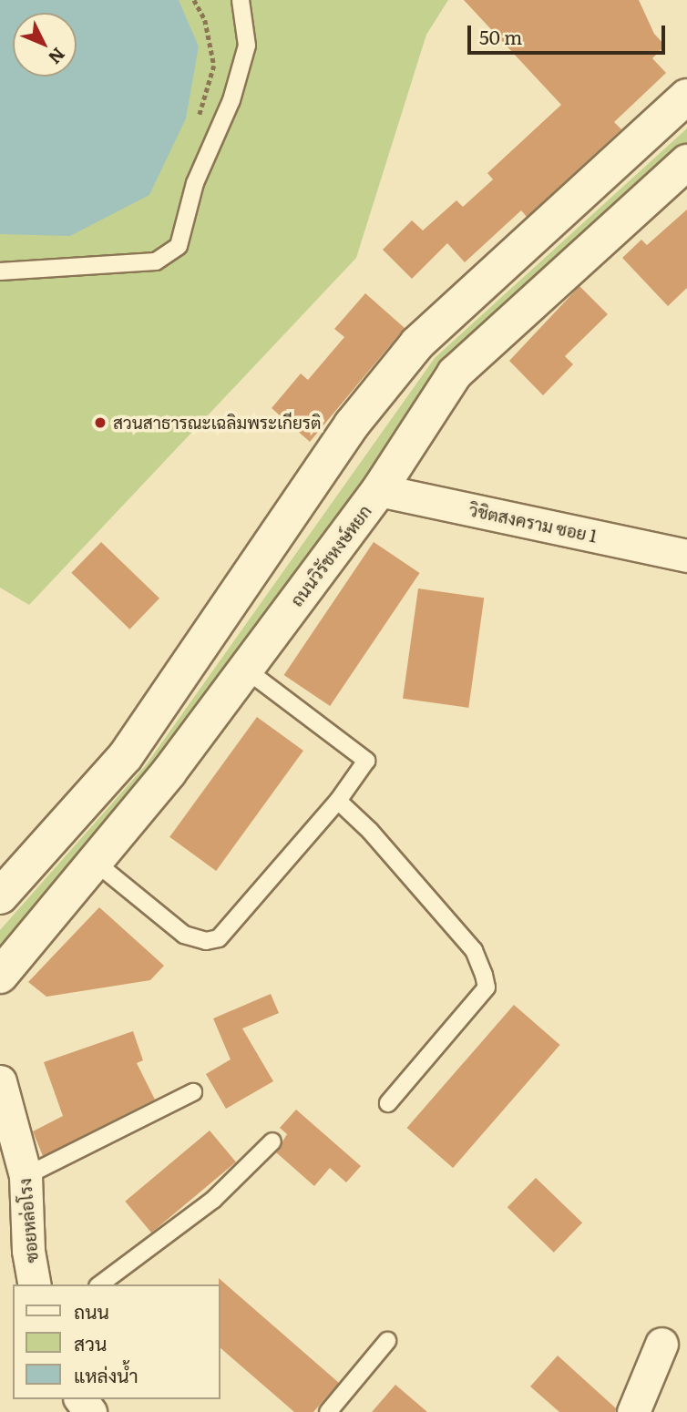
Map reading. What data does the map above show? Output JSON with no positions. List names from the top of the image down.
{
  "streets": {
    "main road": ["ถนนวิรัชหงษ์หยก"],
    "street": ["วิชิตสงคราม ซอย 1", "ซอยหล่อโรง"]
  },
  "crossings": [
    ["วิชิตสงคราม ซอย 1", "ถนนวิรัชหงษ์หยก"]
  ],
  "places": ["สวนสาธารณะเฉลิมพระเกียรติ"],
  "legend": ["ถนน", "สวน", "แหล่งน้ำ"],
  "scale_bar": "50 m",
  "north": "bottom right"
}
